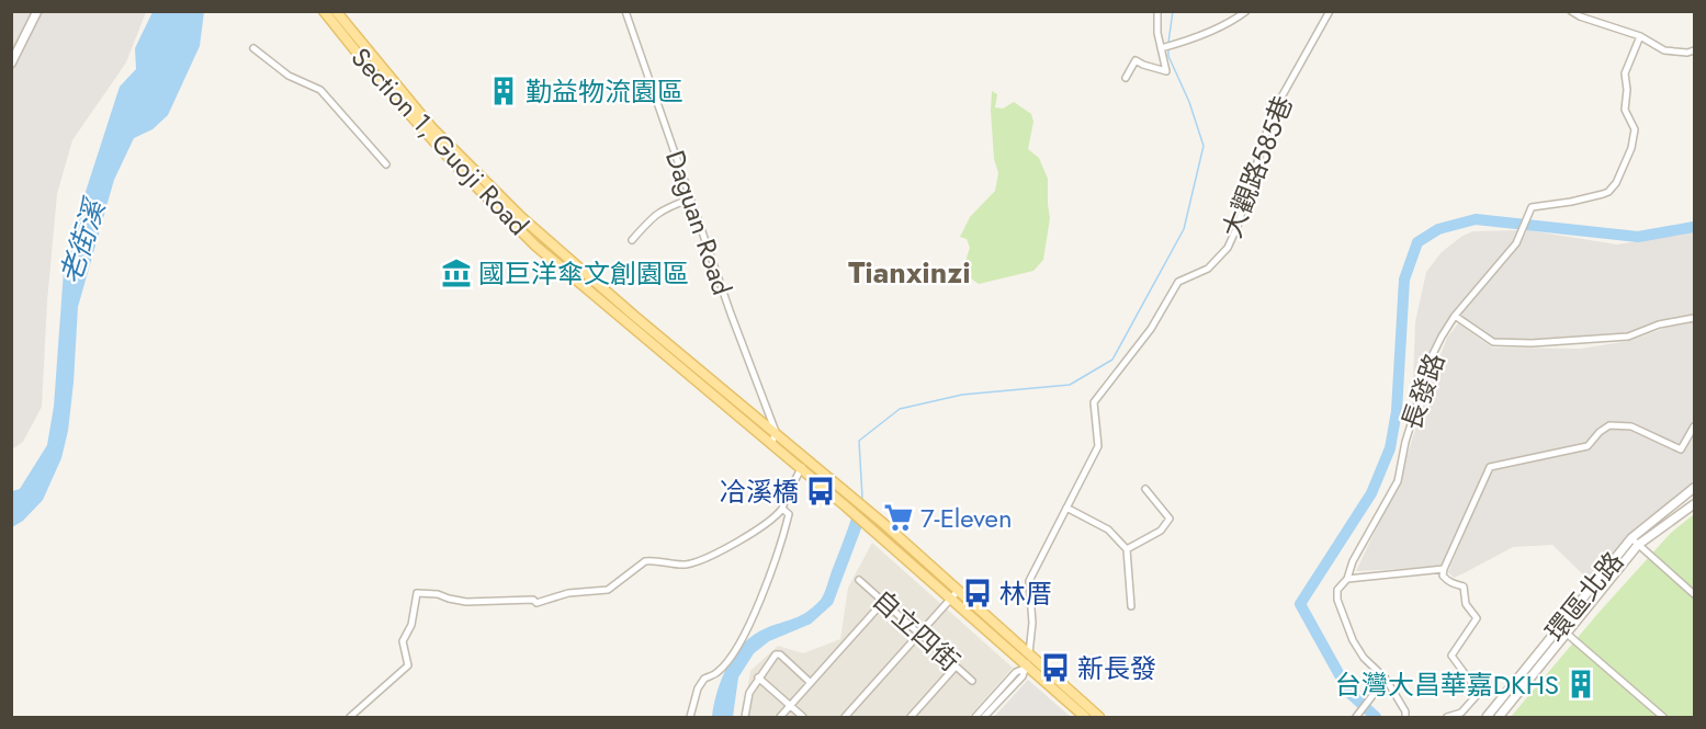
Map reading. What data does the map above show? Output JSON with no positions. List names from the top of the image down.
{
  "streets": {
    "main road": ["Section 1, Guoji Road", "Daguan Road"],
    "street": [
      "大觀路585巷",
      "長發路",
      "環區北路",
      "自立四街"
    ]
  },
  "crossings": [
    ["Section 1, Guoji Road", "Daguan Road"]
  ],
  "districts": ["Tianxinzi"],
  "water": ["老街溪"],
  "places": {
    "building": ["勤益物流園區", "台灣大昌華嘉DKHS"],
    "museum": ["國巨洋傘文創園區"],
    "bus stop": ["冾溪橋", "林厝", "新長發"],
    "supermarket": ["7-Eleven"]
  }
}
